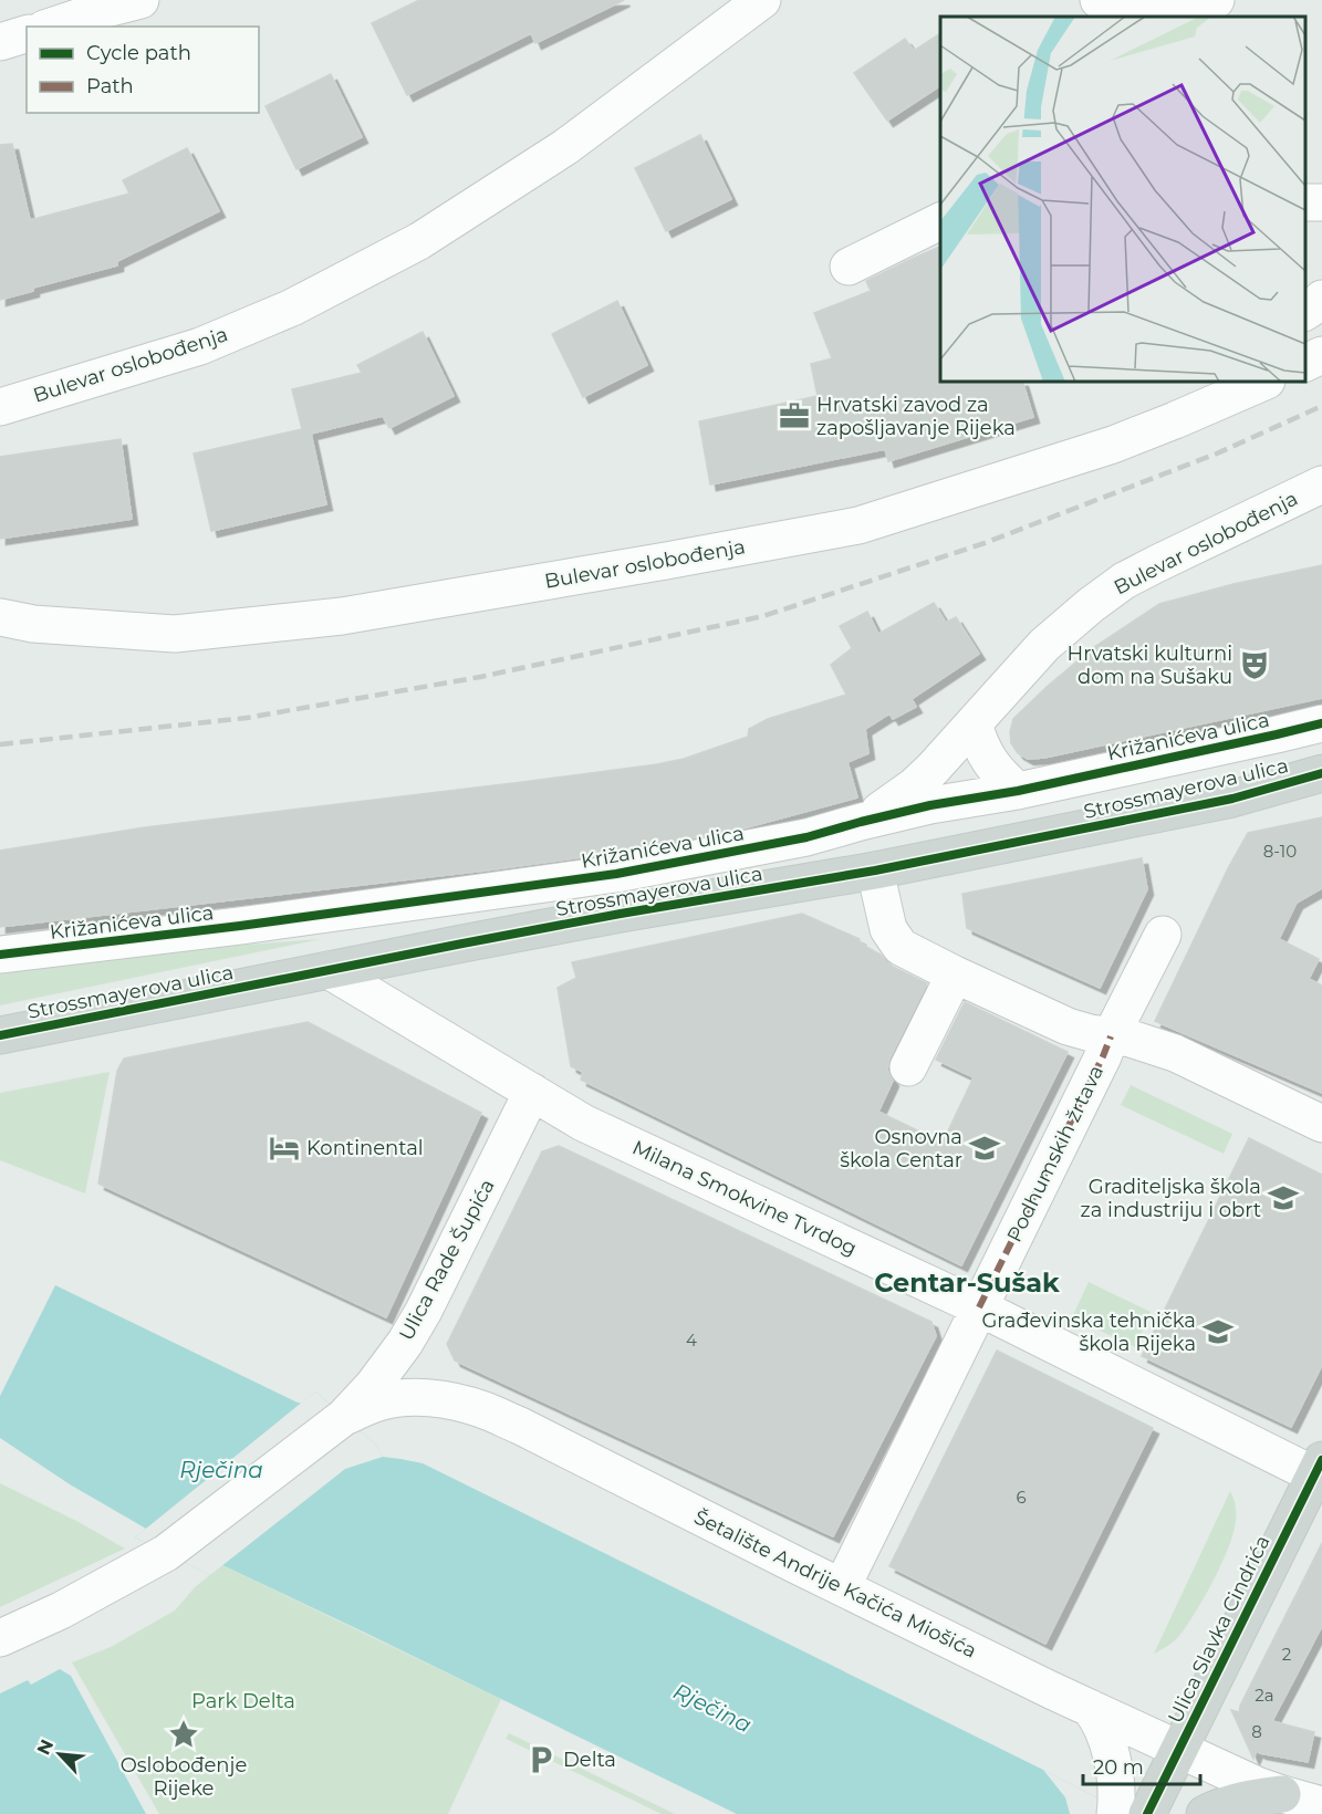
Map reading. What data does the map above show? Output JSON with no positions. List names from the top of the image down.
{
  "streets": {
    "main road": ["Strossmayerova ulica", "Ulica Slavka Cindrića"],
    "street": [
      "Bulevar oslobođenja",
      "Križanićeva ulica",
      "Podhumskih žrtava",
      "Milana Smokvine Tvrdog",
      "Ulica Rade Šupića",
      "Šetalište Andrije Kačića Miošića"
    ]
  },
  "crossings": [
    ["Bulevar oslobođenja", "Križanićeva ulica"],
    ["Strossmayerova ulica", "Milana Smokvine Tvrdog"],
    ["Podhumskih žrtava", "Milana Smokvine Tvrdog"],
    ["Podhumskih žrtava", "Šetalište Andrije Kačića Miošića"],
    ["Milana Smokvine Tvrdog", "Ulica Rade Šupića"],
    ["Milana Smokvine Tvrdog", "Ulica Slavka Cindrića"],
    ["Ulica Rade Šupića", "Šetalište Andrije Kačića Miošića"],
    ["Šetalište Andrije Kačića Miošića", "Ulica Slavka Cindrića"]
  ],
  "districts": ["Centar-Sušak"],
  "water": ["Rječina"],
  "parks": ["Park Delta"],
  "places": {
    "office": ["Hrvatski zavod za zapošljavanje Rijeka"],
    "theatre": ["Hrvatski kulturni dom na Sušaku"],
    "hotel": ["Kontinental"],
    "school or university": ["Osnovna škola Centar", "Graditeljska škola za industriju i obrt", "Građevinska tehnička škola Rijeka"],
    "place": ["Oslobođenje Rijeke"],
    "parking": ["Delta"]
  },
  "house_numbers": [
    "8-10",
    "4",
    "6",
    "2",
    "2a",
    "8"
  ],
  "legend": ["Cycle path", "Path"],
  "scale_bar": "20 m",
  "north": "top left"
}
